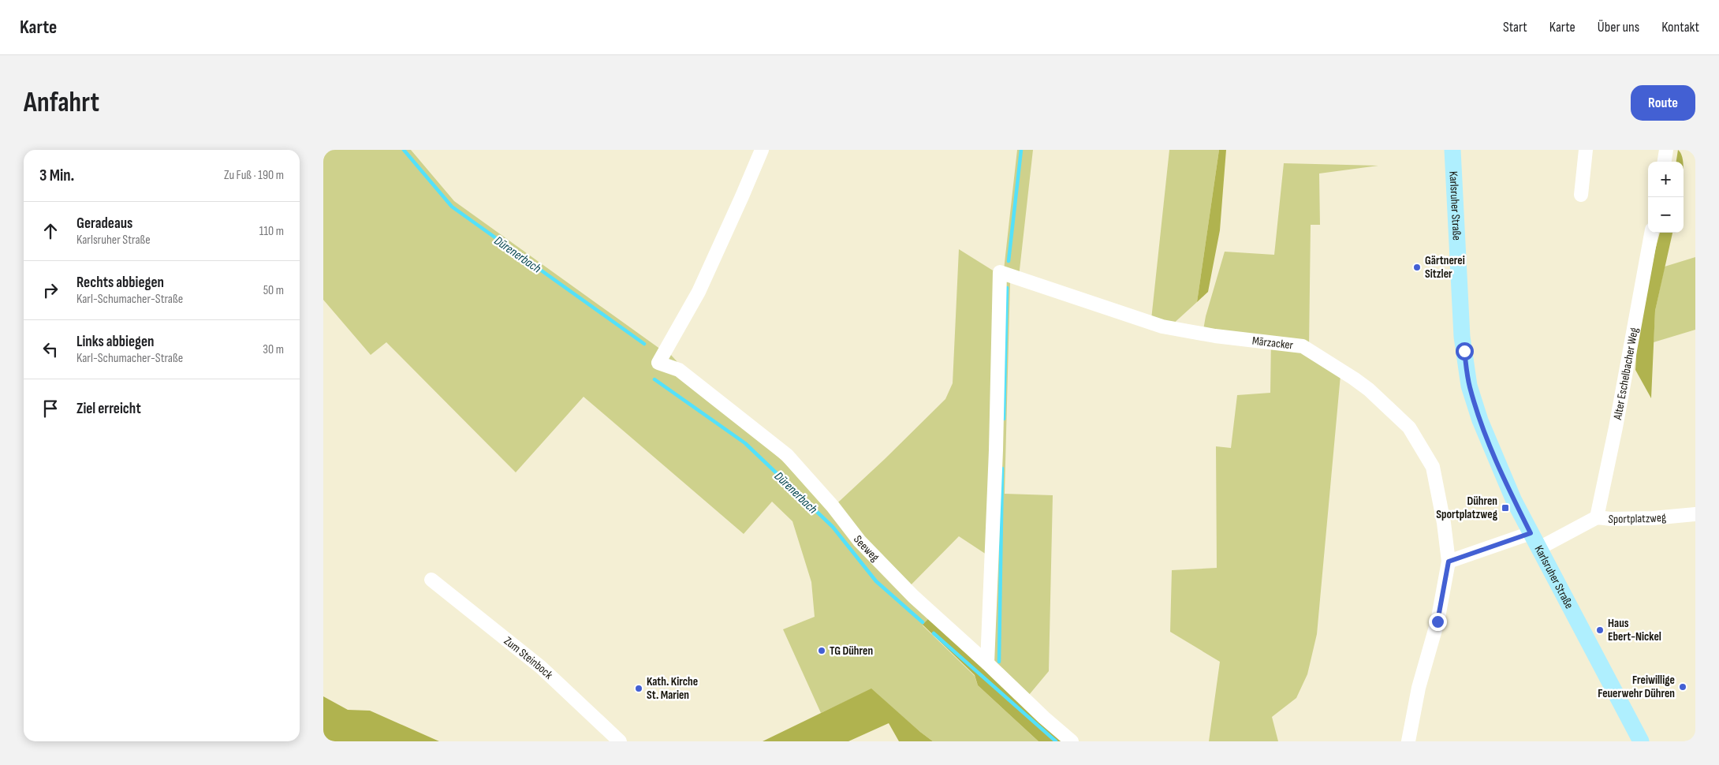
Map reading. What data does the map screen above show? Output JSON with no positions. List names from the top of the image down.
{
  "streets": {
    "main road": ["Karlsruher Straße"],
    "street": [
      "Märzacker",
      "Alter Eschelbacher Weg",
      "Sportplatzweg",
      "Seeweg",
      "Zum Steinbock"
    ]
  },
  "crossings": [
    ["Karlsruher Straße", "Sportplatzweg"],
    ["Märzacker", "Seeweg"],
    ["Alter Eschelbacher Weg", "Sportplatzweg"]
  ],
  "water": ["Dürenerbach"],
  "places": {
    "other": [
      "Gärtnerei Sitzler",
      "Haus Ebert-Nickel",
      "TG Dühren",
      "Freiwillige Feuerwehr Dühren",
      "Kath. Kirche St. Marien"
    ],
    "transit": ["Dühren Sportplatzweg"]
  },
  "page": {
    "header": "Karte",
    "nav": [
      "Start",
      "Karte",
      "Über uns",
      "Kontakt"
    ],
    "buttons": "Route",
    "title": "Anfahrt",
    "heading": ["3 Min.", "Zu Fuß · 190 m"],
    "map_buttons": ["+", "−"],
    "list": [
      ["Geradeaus", "Karlsruher Straße", "110 m"],
      ["Rechts abbiegen", "Karl-Schumacher-Straße", "50 m"],
      ["Links abbiegen", "Karl-Schumacher-Straße", "30 m"],
      "Ziel erreicht"
    ]
  }
}
